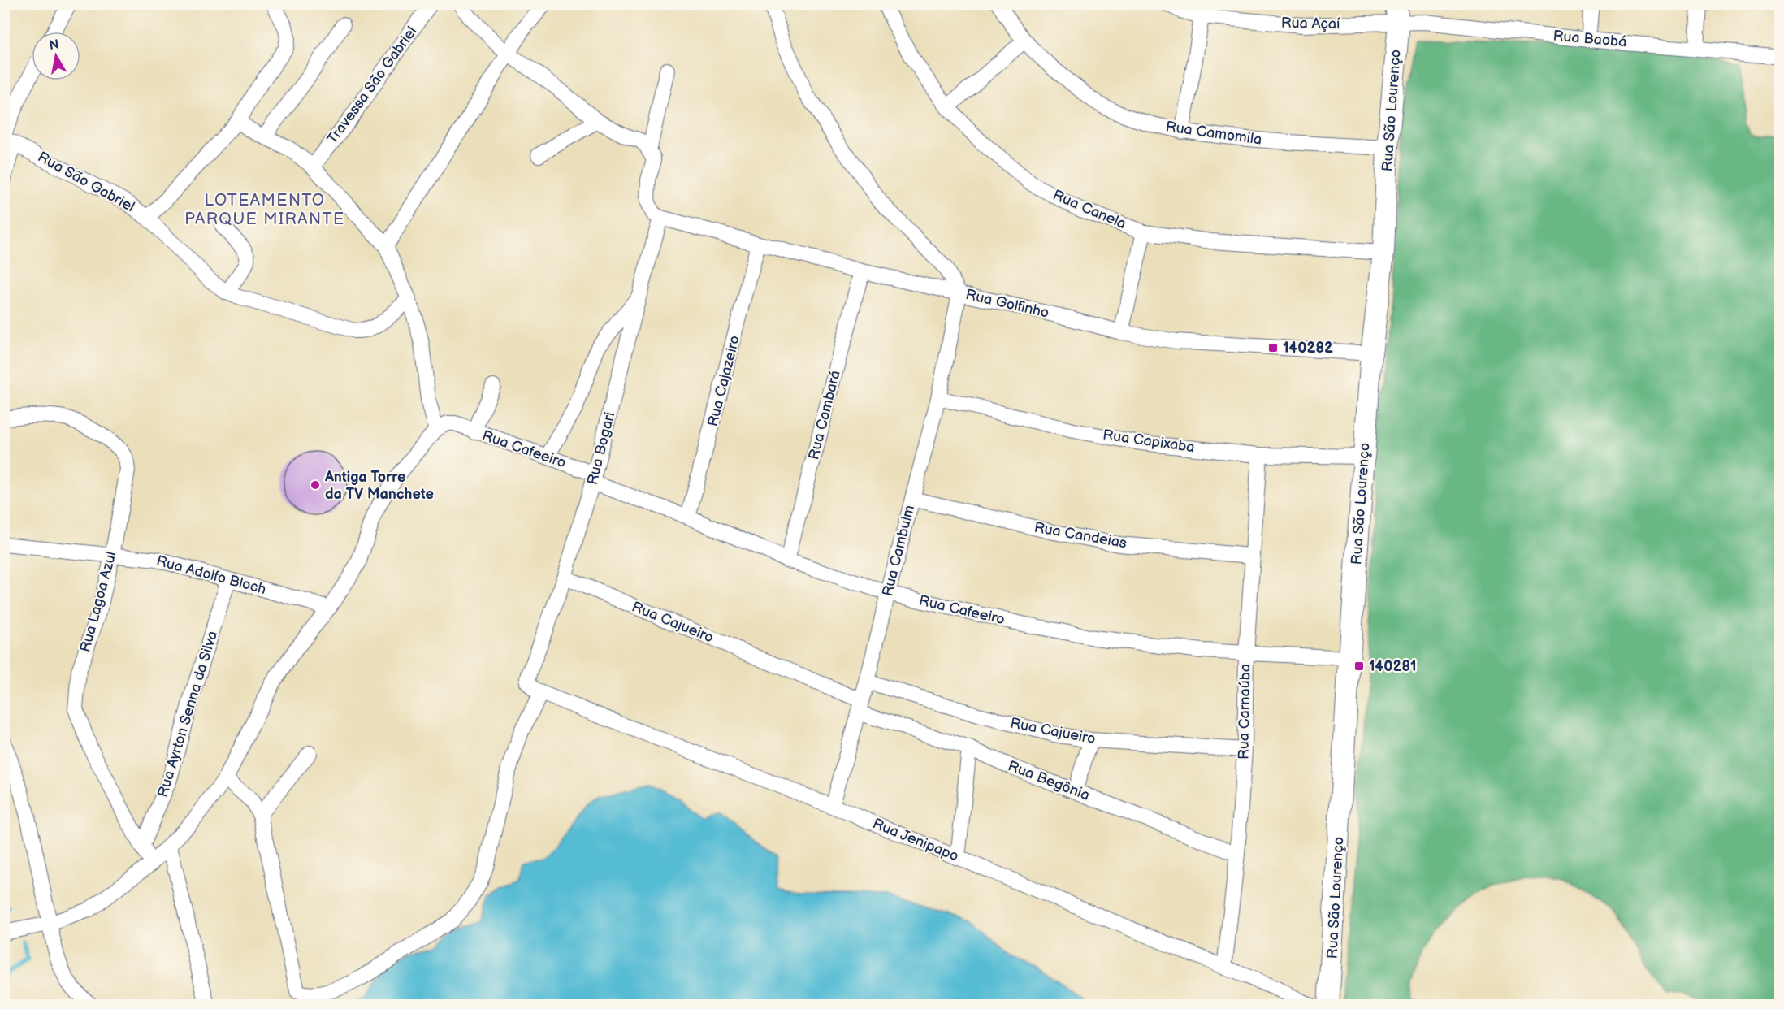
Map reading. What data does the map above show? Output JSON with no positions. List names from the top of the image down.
{
  "streets": {
    "street": [
      "Rua Açaí",
      "Rua Baobá",
      "Travessa São Gabriel",
      "Rua São Lourenço",
      "Rua Camomila",
      "Rua São Gabriel",
      "Rua Canela",
      "Rua Golfinho",
      "Rua Cajazeiro",
      "Rua Cambará",
      "Rua Capixaba",
      "Rua Bogari",
      "Rua Cafeeiro",
      "Rua Candeias",
      "Rua Cambuim",
      "Rua Adolfo Bloch",
      "Rua Lagoa Azul",
      "Rua Cajueiro",
      "Rua Carnaúba",
      "Rua Ayrton Senna da Silva",
      "Rua Begônia",
      "Rua Jenipapo"
    ]
  },
  "crossings": [
    ["Rua Açaí", "Rua Baobá"],
    ["Rua Açaí", "Rua São Lourenço"],
    ["Rua Baobá", "Rua São Lourenço"],
    ["Rua São Lourenço", "Rua Camomila"],
    ["Rua São Lourenço", "Rua Canela"],
    ["Rua São Lourenço", "Rua Golfinho"],
    ["Rua São Lourenço", "Rua Capixaba"],
    ["Rua São Lourenço", "Rua Cafeeiro"],
    ["Rua Golfinho", "Rua Cambuim"],
    ["Rua Cajazeiro", "Rua Cafeeiro"],
    ["Rua Cambará", "Rua Cafeeiro"],
    ["Rua Capixaba", "Rua Cambuim"],
    ["Rua Capixaba", "Rua Carnaúba"],
    ["Rua Bogari", "Rua Cafeeiro"],
    ["Rua Bogari", "Rua Cajueiro"],
    ["Rua Bogari", "Rua Jenipapo"],
    ["Rua Cafeeiro", "Rua Cambuim"],
    ["Rua Cafeeiro", "Rua Carnaúba"],
    ["Rua Candeias", "Rua Cambuim"],
    ["Rua Candeias", "Rua Carnaúba"],
    ["Rua Cambuim", "Rua Cajueiro"],
    ["Rua Cambuim", "Rua Begônia"],
    ["Rua Cambuim", "Rua Jenipapo"],
    ["Rua Adolfo Bloch", "Rua Lagoa Azul"],
    ["Rua Adolfo Bloch", "Rua Ayrton Senna da Silva"],
    ["Rua Lagoa Azul", "Rua Ayrton Senna da Silva"],
    ["Rua Cajueiro", "Rua Carnaúba"],
    ["Rua Cajueiro", "Rua Begônia"],
    ["Rua Carnaúba", "Rua Begônia"],
    ["Rua Carnaúba", "Rua Jenipapo"]
  ],
  "districts": ["LOTEAMENTO PARQUE MIRANTE"],
  "places": {
    "transit": ["140282", "140281"],
    "other": ["Antiga Torre da TV Manchete"]
  },
  "north": "top"
}
